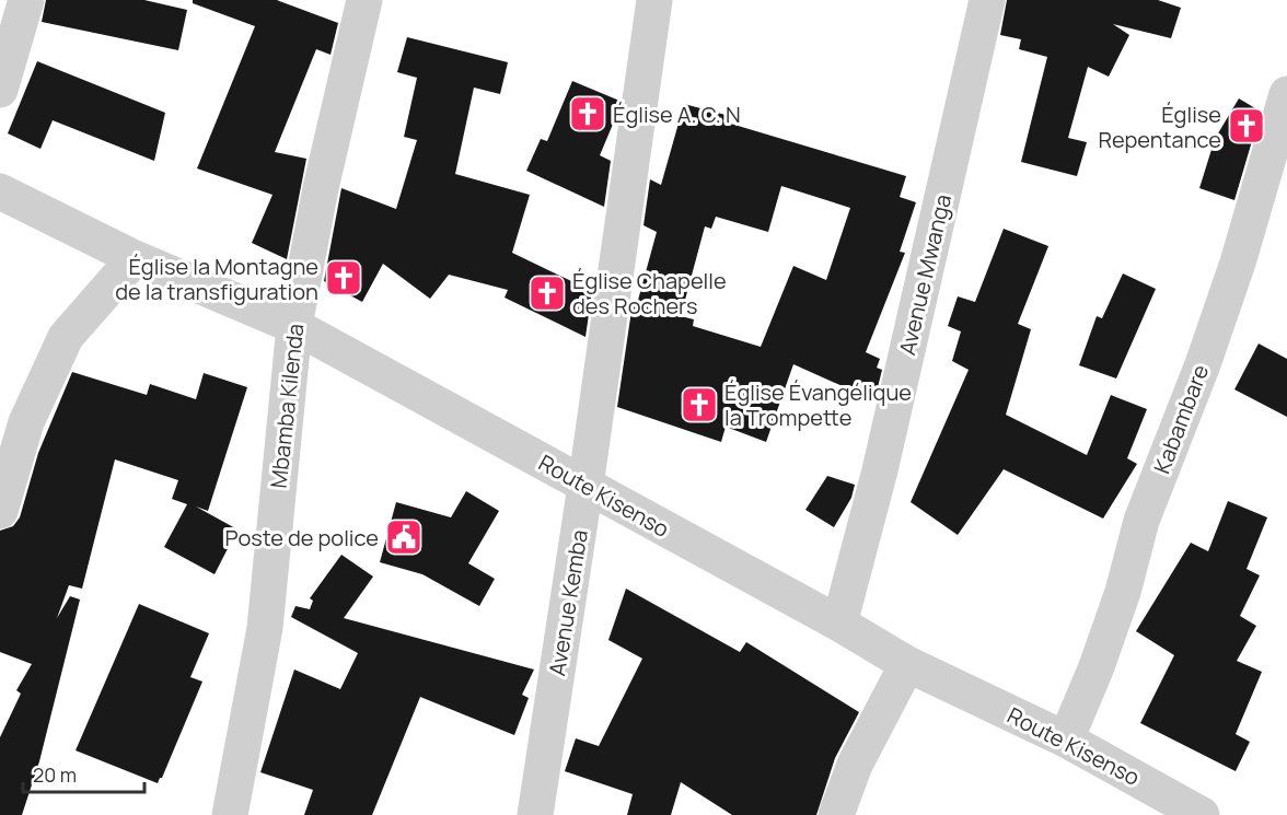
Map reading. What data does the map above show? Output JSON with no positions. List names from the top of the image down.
{
  "streets": {
    "street": [
      "Avenue Mwanga",
      "Mbamba Kilenda",
      "Kabambare",
      "Route Kisenso",
      "Avenue Kemba"
    ]
  },
  "crossings": [
    ["Avenue Mwanga", "Route Kisenso"],
    ["Mbamba Kilenda", "Route Kisenso"],
    ["Kabambare", "Route Kisenso"],
    ["Route Kisenso", "Avenue Kemba"]
  ],
  "places": {
    "church": [
      "Église A. C. N",
      "Église Repentance",
      "Église la Montagne de la transfiguration",
      "Église Chapelle des Rochers",
      "Église Évangélique la Trompette"
    ],
    "public building": ["Poste de police"]
  },
  "scale_bar": "20 m"
}
